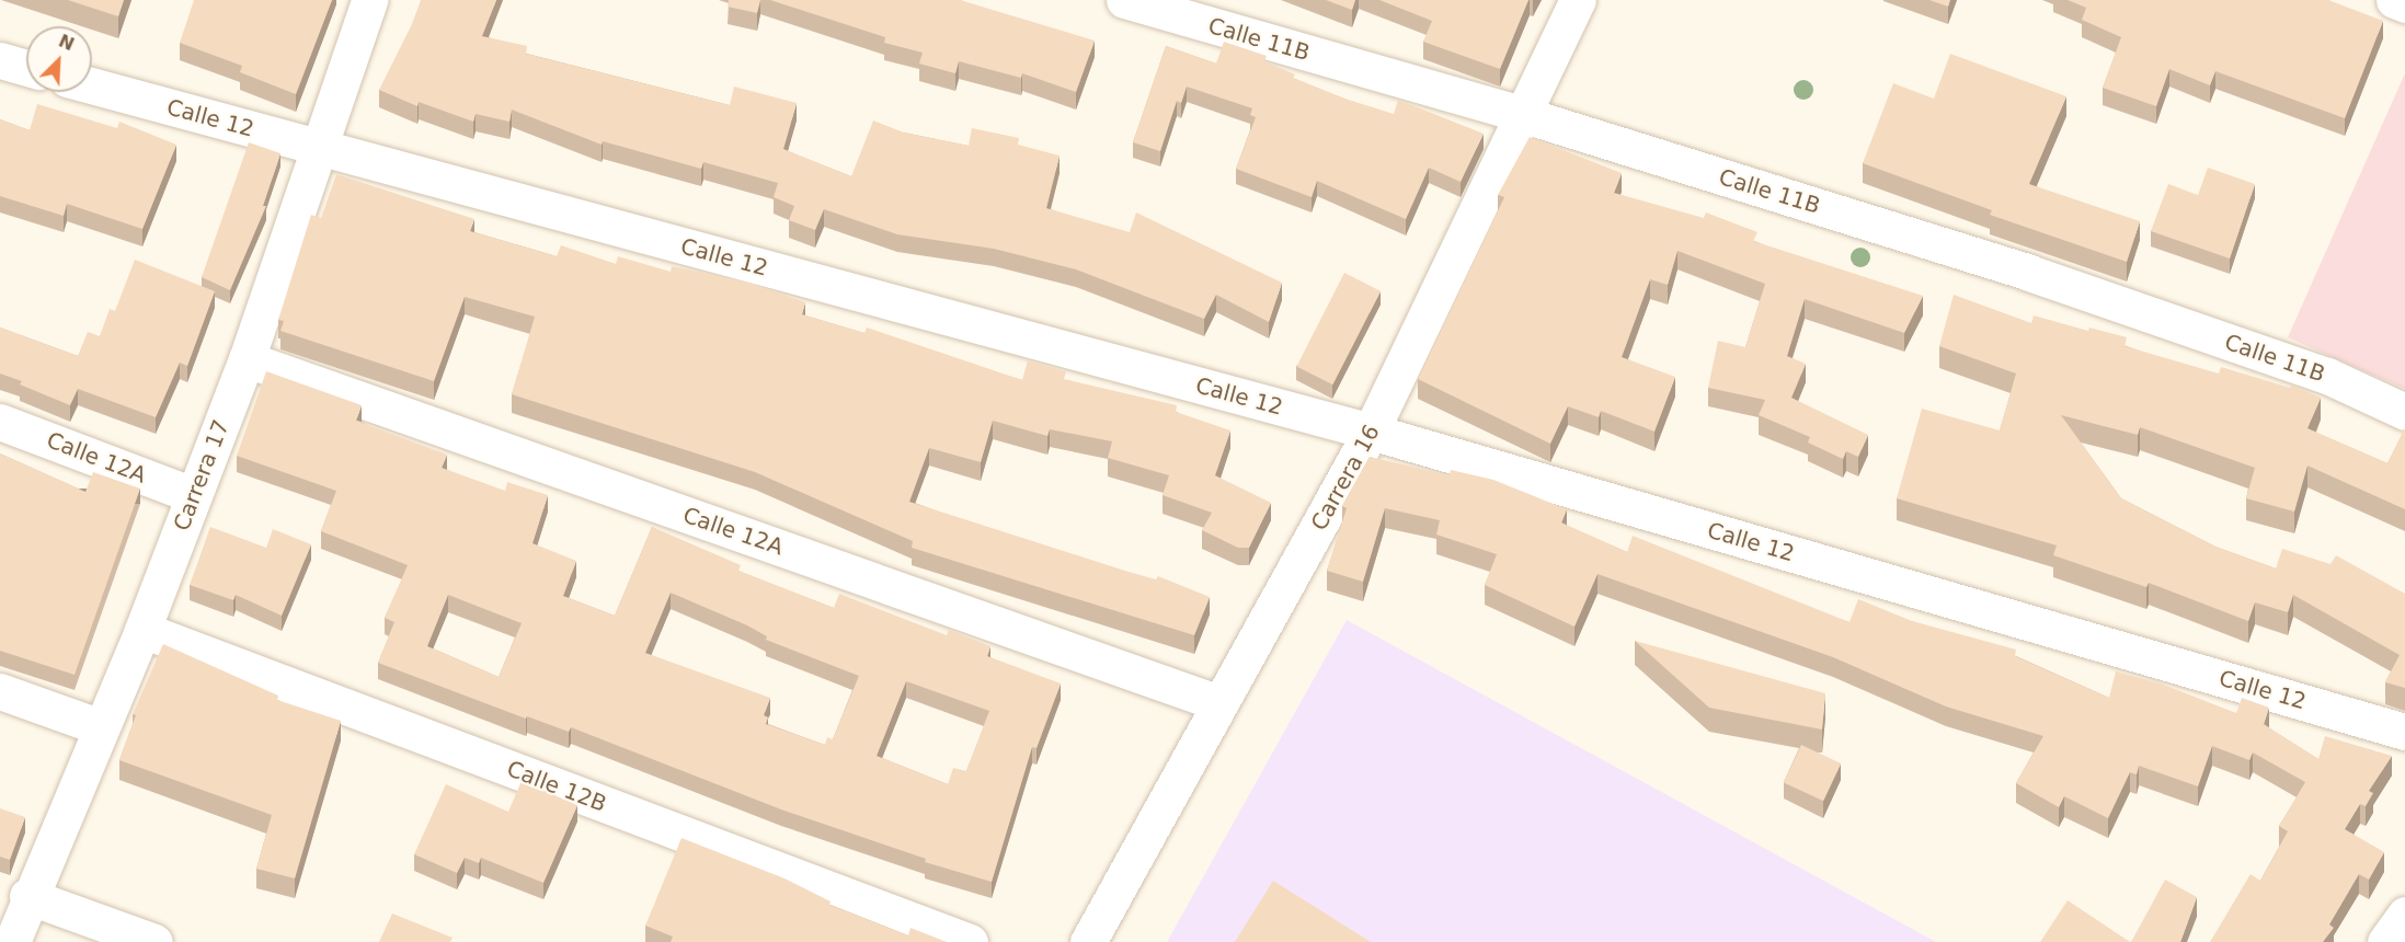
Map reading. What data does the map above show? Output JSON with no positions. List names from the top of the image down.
{
  "streets": {
    "street": [
      "Calle 11B",
      "Calle 12",
      "Calle 12A",
      "Carrera 17",
      "Carrera 16",
      "Calle 12B"
    ]
  },
  "crossings": [
    ["Calle 11B", "Carrera 16"],
    ["Calle 12", "Carrera 17"],
    ["Calle 12", "Carrera 16"],
    ["Calle 12A", "Carrera 17"],
    ["Calle 12A", "Carrera 16"],
    ["Carrera 17", "Calle 12B"]
  ],
  "north": "top right"
}
